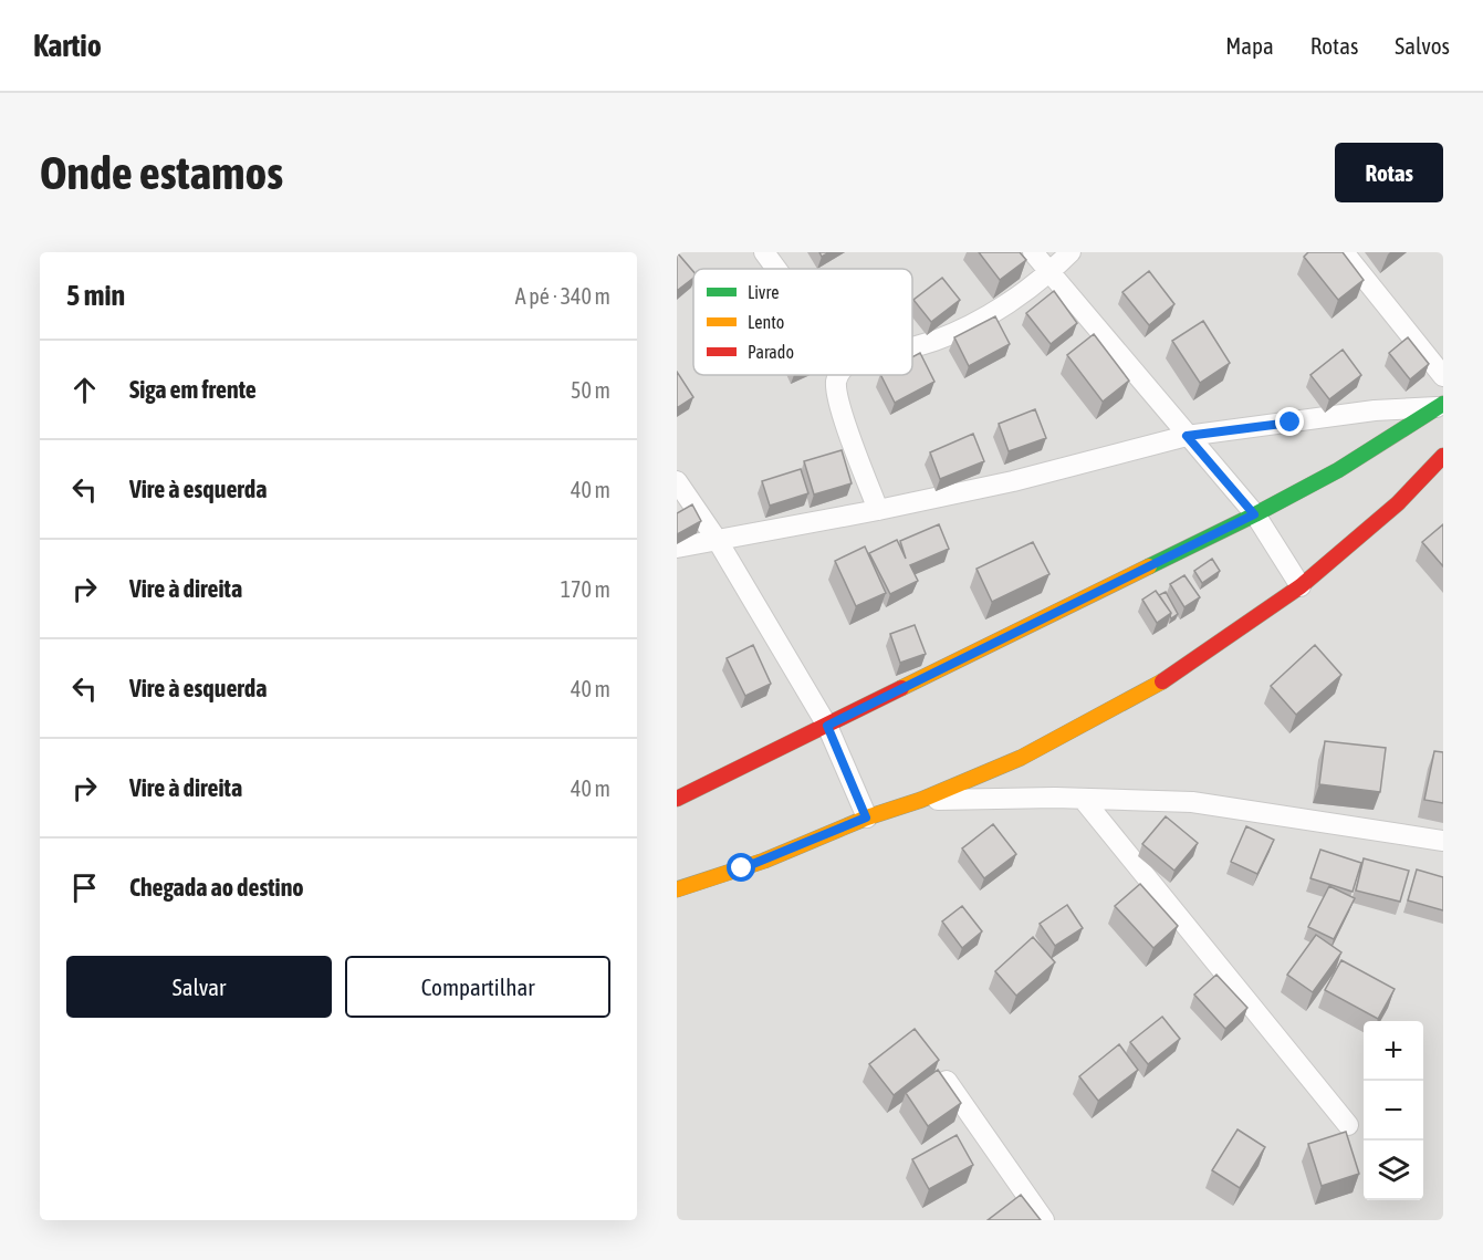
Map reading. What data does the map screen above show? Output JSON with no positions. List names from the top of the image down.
{
  "legend": ["Livre", "Lento", "Parado"],
  "page": {
    "header": "Kartio",
    "nav": ["Mapa", "Rotas", "Salvos"],
    "buttons": [
      "Rotas",
      ["Salvar", "Compartilhar"]
    ],
    "title": "Onde estamos",
    "heading": ["5 min", "A pé · 340 m"],
    "list": [
      ["Siga em frente", "50 m"],
      ["Vire à esquerda", "40 m"],
      ["Vire à direita", "170 m"],
      ["Vire à esquerda", "40 m"],
      ["Vire à direita", "40 m"],
      "Chegada ao destino"
    ],
    "map_buttons": ["+", "−"]
  }
}
